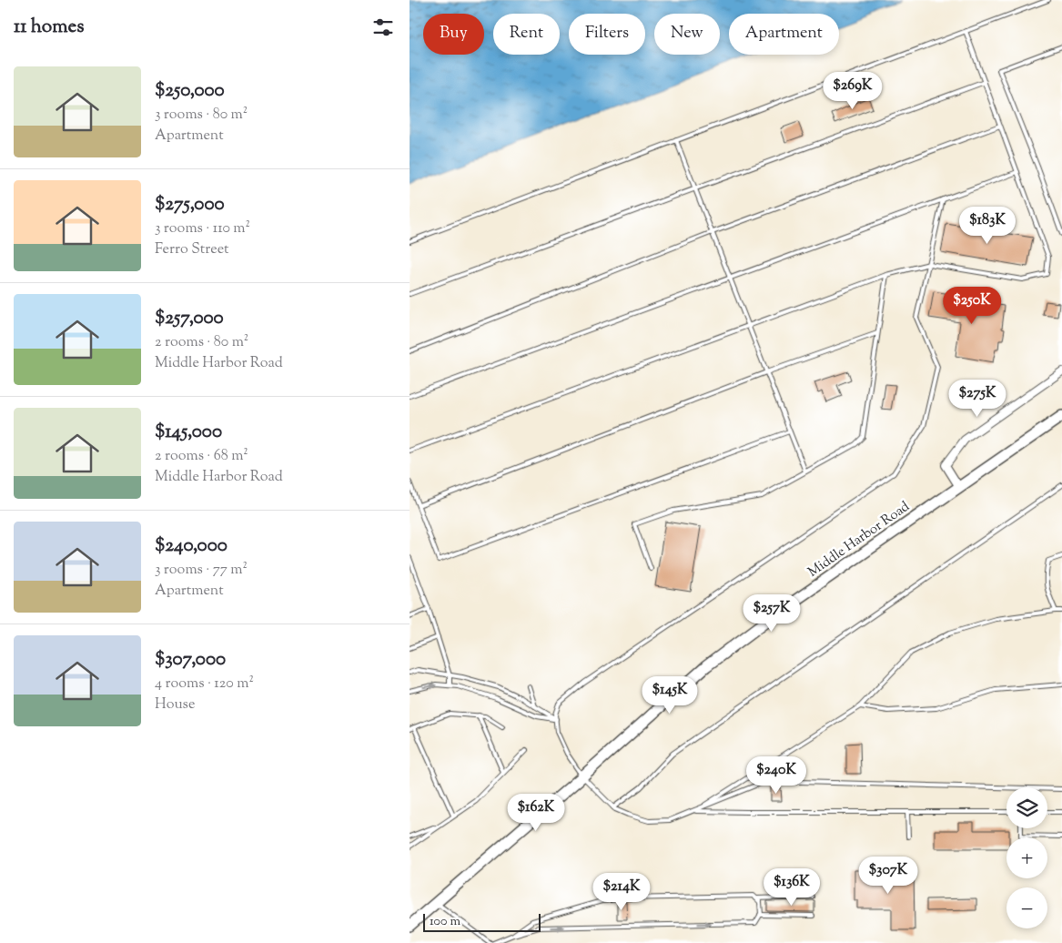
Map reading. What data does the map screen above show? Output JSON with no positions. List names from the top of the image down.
{
  "streets": {
    "main road": ["Middle Harbor Road"]
  },
  "scale_bar": "100 m",
  "page": {
    "heading": "11 homes",
    "chip": [
      "Buy",
      "Rent",
      "Filters",
      "New",
      "Apartment"
    ],
    "list": [
      {
        "name": "$250,000",
        "note": "3 rooms · 80 m² · Apartment"
      },
      {
        "name": "$275,000",
        "note": "3 rooms · 110 m² · Ferro Street"
      },
      {
        "name": "$257,000",
        "note": "2 rooms · 80 m² · Middle Harbor Road"
      },
      {
        "name": "$145,000",
        "note": "2 rooms · 68 m² · Middle Harbor Road"
      },
      {
        "name": "$240,000",
        "note": "3 rooms · 77 m² · Apartment"
      },
      {
        "name": "$307,000",
        "note": "4 rooms · 120 m² · House"
      }
    ],
    "price": [
      "$269K",
      "$183K",
      "$250K",
      "$275K",
      "$257K",
      "$145K",
      "$240K",
      "$162K",
      "$307K",
      "$136K",
      "$214K"
    ],
    "map_buttons": ["+", "−"],
    "scale": "100 m"
  }
}
